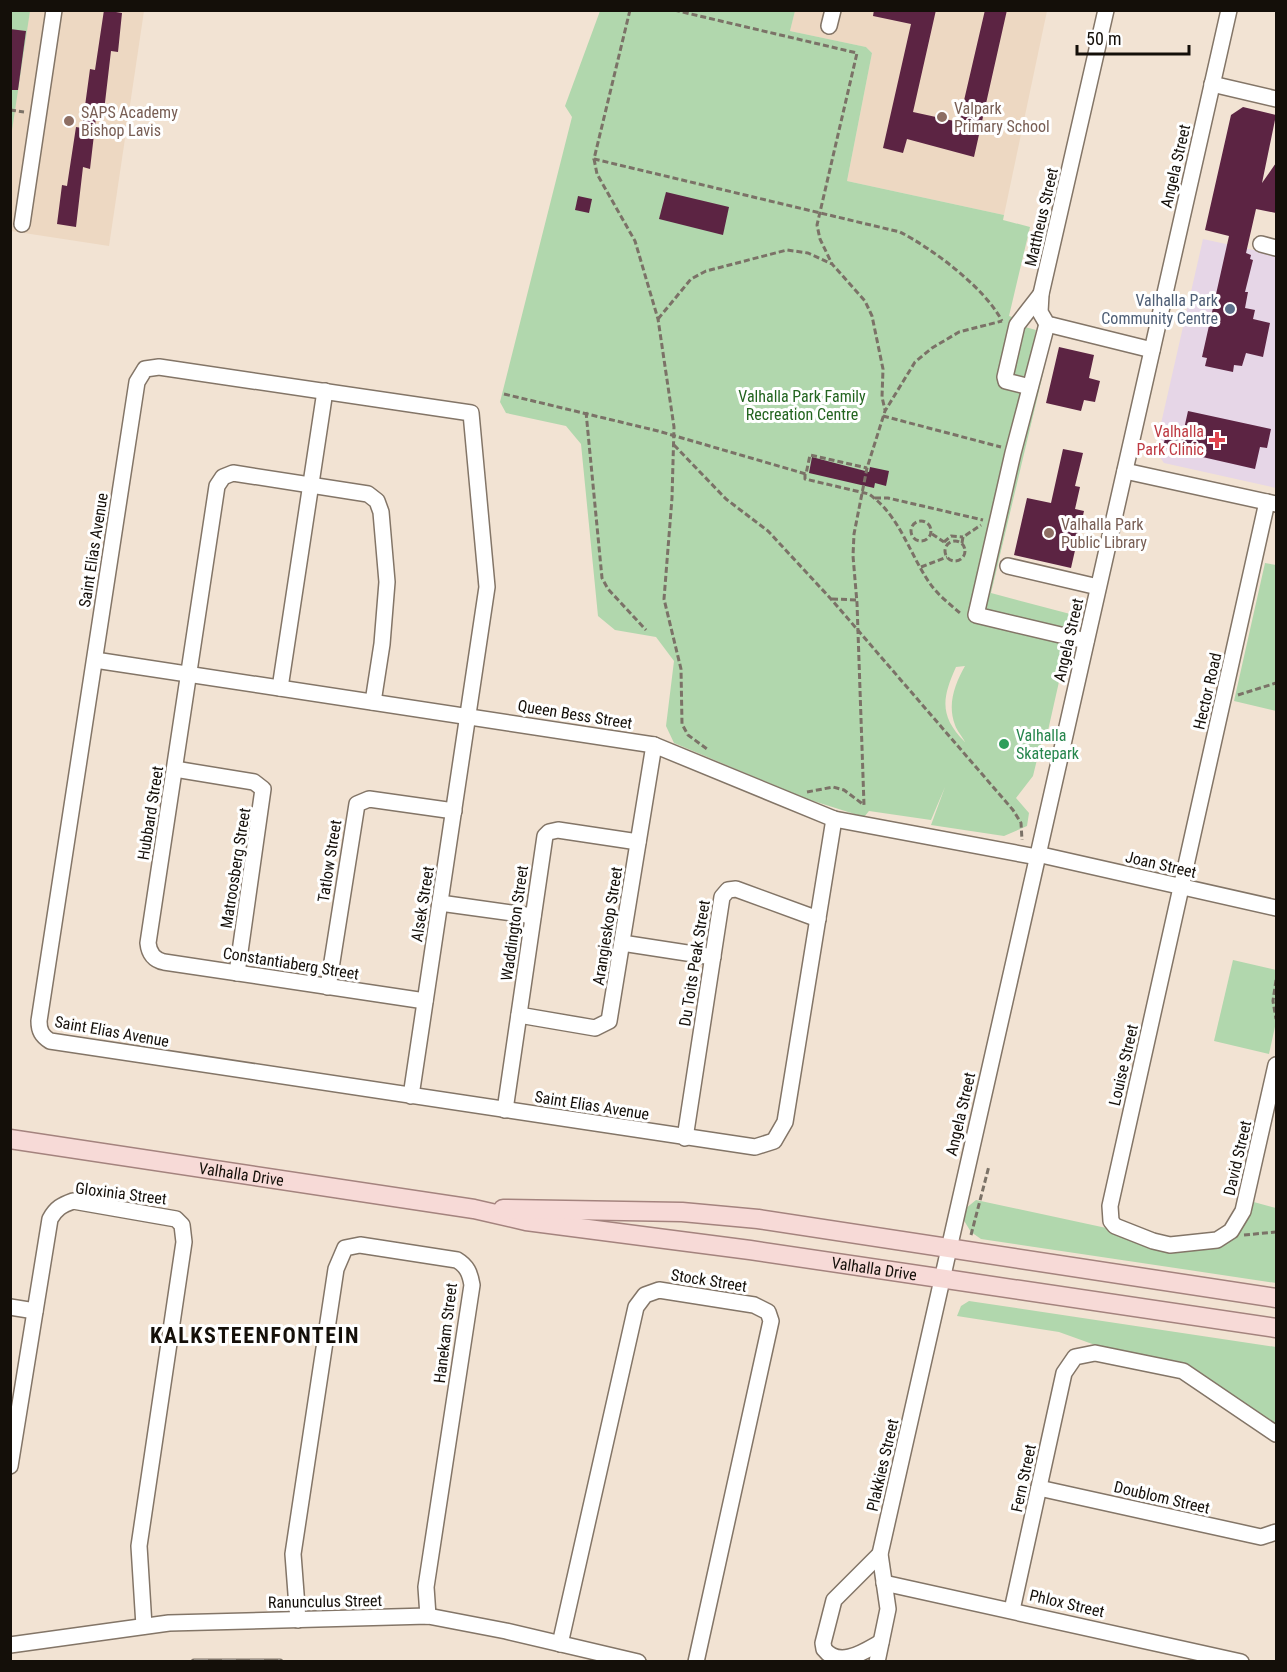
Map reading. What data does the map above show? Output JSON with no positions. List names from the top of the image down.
{
  "streets": {
    "main road": ["Valhalla Drive"],
    "street": [
      "Angela Street",
      "Mattheus Street",
      "Saint Elias Avenue",
      "Hector Road",
      "Queen Bess Street",
      "Hubbard Street",
      "Tatlow Street",
      "Joan Street",
      "Matroosberg Street",
      "Alsek Street",
      "Waddington Street",
      "Arangieskop Street",
      "Constantiaberg Street",
      "Du Toits Peak Street",
      "Louise Street",
      "David Street",
      "Gloxinia Street",
      "Stock Street",
      "Hanekam Street",
      "Plakkies Street",
      "Fern Street",
      "Doublom Street",
      "Ranunculus Street",
      "Phlox Street"
    ]
  },
  "crossings": [
    ["Angela Street", "Queen Bess Street"],
    ["Angela Street", "Joan Street"],
    ["Angela Street", "Valhalla Drive"],
    ["Angela Street", "Plakkies Street"],
    ["Saint Elias Avenue", "Queen Bess Street"],
    ["Saint Elias Avenue", "Alsek Street"],
    ["Saint Elias Avenue", "Waddington Street"],
    ["Saint Elias Avenue", "Du Toits Peak Street"],
    ["Hector Road", "Joan Street"],
    ["Hector Road", "Louise Street"],
    ["Queen Bess Street", "Hubbard Street"],
    ["Queen Bess Street", "Joan Street"],
    ["Queen Bess Street", "Alsek Street"],
    ["Queen Bess Street", "Arangieskop Street"],
    ["Hubbard Street", "Matroosberg Street"],
    ["Hubbard Street", "Constantiaberg Street"],
    ["Tatlow Street", "Alsek Street"],
    ["Tatlow Street", "Constantiaberg Street"],
    ["Joan Street", "Louise Street"],
    ["Matroosberg Street", "Constantiaberg Street"],
    ["Alsek Street", "Constantiaberg Street"],
    ["Waddington Street", "Arangieskop Street"],
    ["Louise Street", "David Street"],
    ["Valhalla Drive", "Plakkies Street"],
    ["Gloxinia Street", "Ranunculus Street"],
    ["Stock Street", "Ranunculus Street"],
    ["Hanekam Street", "Ranunculus Street"],
    ["Plakkies Street", "Phlox Street"],
    ["Fern Street", "Doublom Street"],
    ["Fern Street", "Phlox Street"]
  ],
  "districts": ["KALKSTEENFONTEIN"],
  "parks": ["Valhalla Park Family Recreation Centre"],
  "places": {
    "other": [
      "Valpark Primary School",
      "SAPS Academy Bishop Lavis",
      "Valhalla Park Community Centre",
      "Valhalla Park Public Library",
      "Valhalla Skatepark"
    ],
    "health": ["Valhalla Park Clinic"]
  },
  "scale_bar": "50 m"
}
